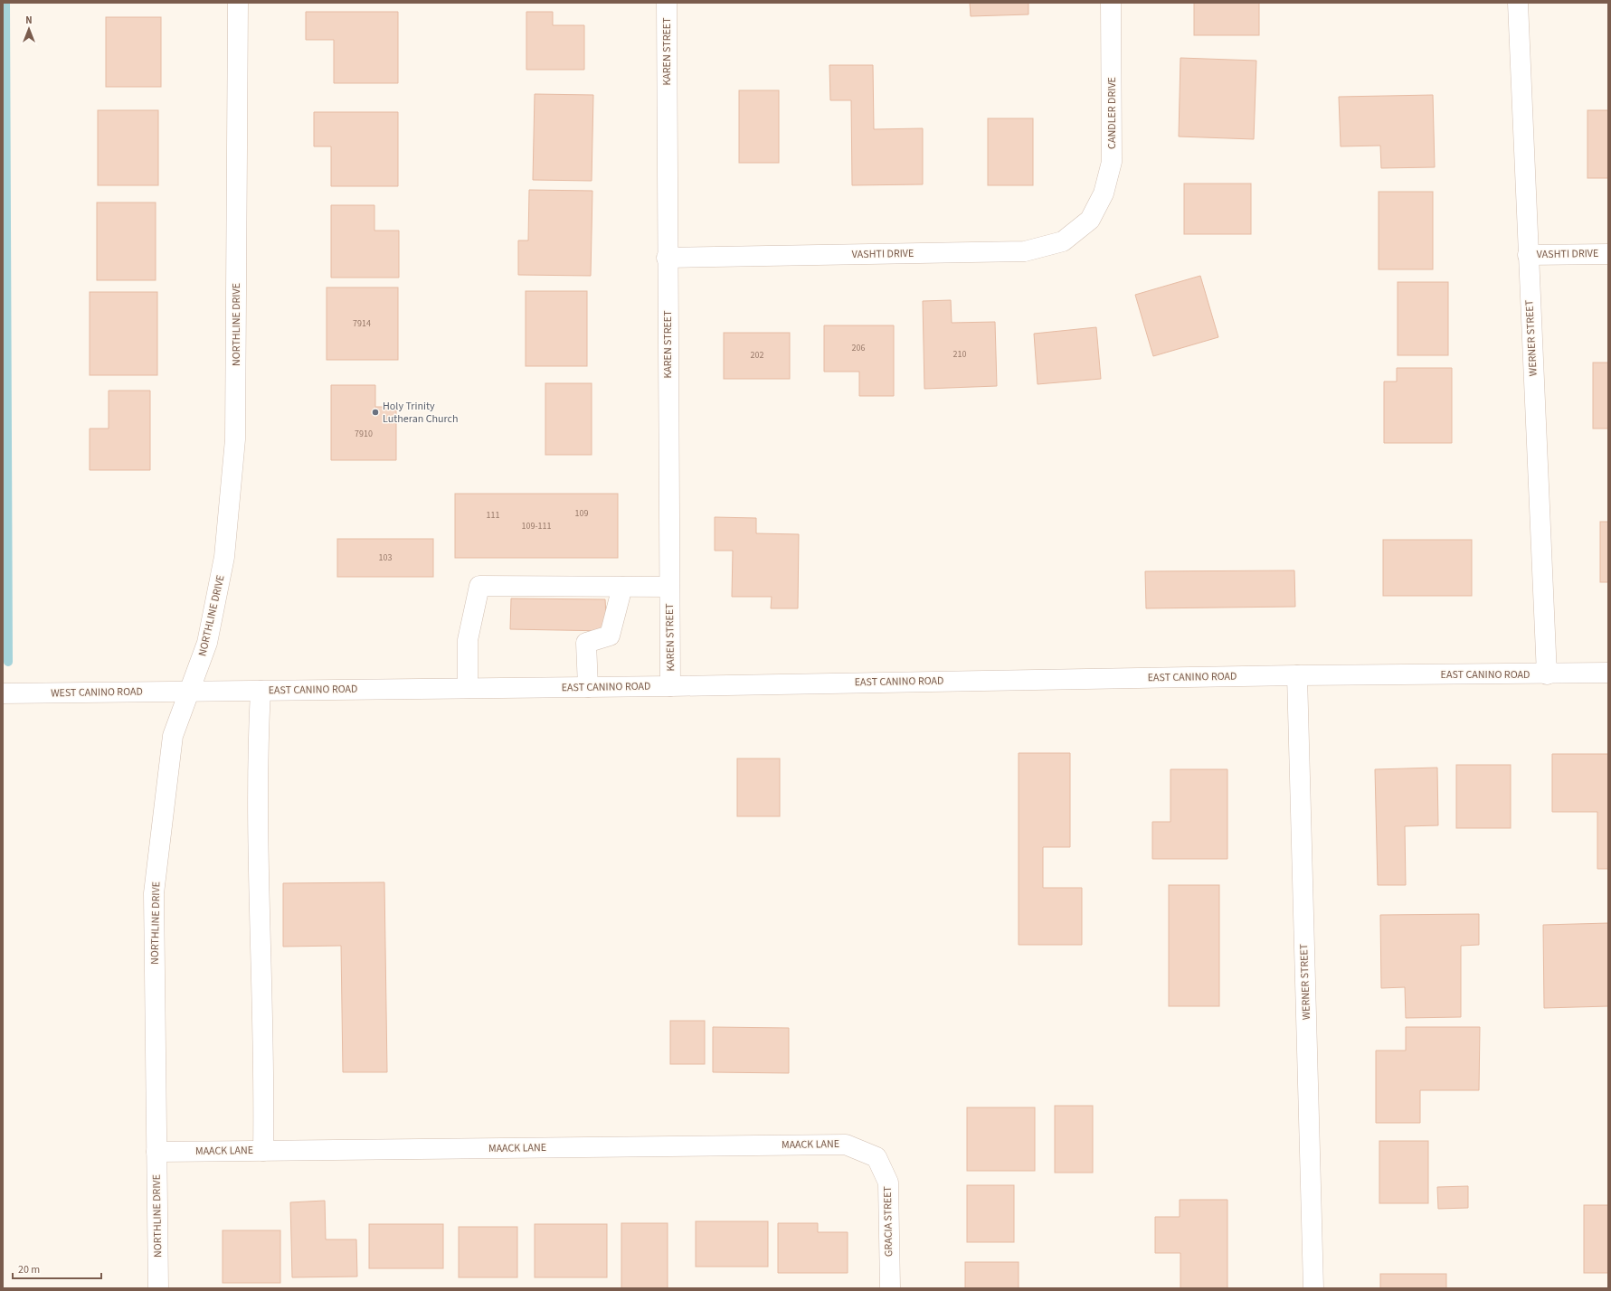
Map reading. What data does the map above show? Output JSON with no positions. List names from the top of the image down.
{
  "streets": {
    "street": [
      "KAREN STREET",
      "CANDLER DRIVE",
      "VASHTI DRIVE",
      "NORTHLINE DRIVE",
      "WERNER STREET",
      "EAST CANINO ROAD",
      "WEST CANINO ROAD",
      "MAACK LANE",
      "GRACIA STREET"
    ]
  },
  "crossings": [
    ["KAREN STREET", "VASHTI DRIVE"],
    ["KAREN STREET", "EAST CANINO ROAD"],
    ["CANDLER DRIVE", "VASHTI DRIVE"],
    ["VASHTI DRIVE", "WERNER STREET"],
    ["NORTHLINE DRIVE", "EAST CANINO ROAD"],
    ["NORTHLINE DRIVE", "WEST CANINO ROAD"],
    ["NORTHLINE DRIVE", "MAACK LANE"],
    ["WERNER STREET", "EAST CANINO ROAD"],
    ["EAST CANINO ROAD", "WEST CANINO ROAD"],
    ["MAACK LANE", "GRACIA STREET"]
  ],
  "places": ["Holy Trinity Lutheran Church"],
  "house_numbers": [
    "7914",
    "206",
    "210",
    "202",
    "7910",
    "109",
    "111",
    "109-111",
    "103"
  ],
  "scale_bar": "20 m",
  "north": "top"
}
